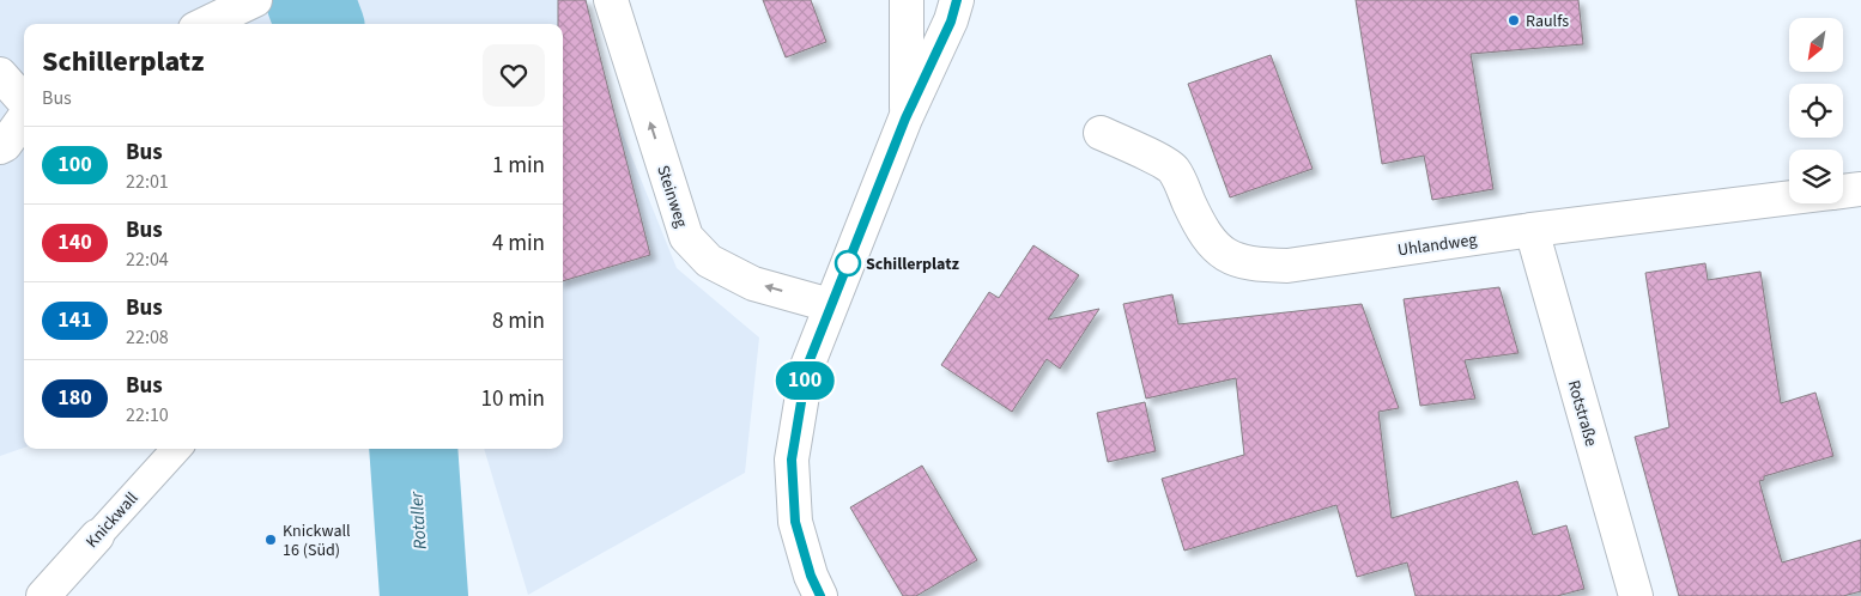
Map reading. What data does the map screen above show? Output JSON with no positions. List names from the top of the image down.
{
  "streets": {
    "street": [
      "Steinweg",
      "Uhlandweg",
      "Rotstraße",
      "Knickwall"
    ]
  },
  "crossings": [
    ["Uhlandweg", "Rotstraße"]
  ],
  "one_way": ["Steinweg"],
  "water": ["Rotaller"],
  "places": ["Raulfs", "Schillerplatz", "Knickwall 16 (Süd)"],
  "lines": ["bus line 100"],
  "north": "bottom left",
  "page": {
    "on_map": "100",
    "heading": ["Schillerplatz", "Bus"],
    "list": [
      {
        "mark": "100",
        "name": "Bus",
        "note": "22:01",
        "value": "1 min"
      },
      {
        "mark": "140",
        "name": "Bus",
        "note": "22:04",
        "value": "4 min"
      },
      {
        "mark": "141",
        "name": "Bus",
        "note": "22:08",
        "value": "8 min"
      },
      {
        "mark": "180",
        "name": "Bus",
        "note": "22:10",
        "value": "10 min"
      }
    ]
  }
}
